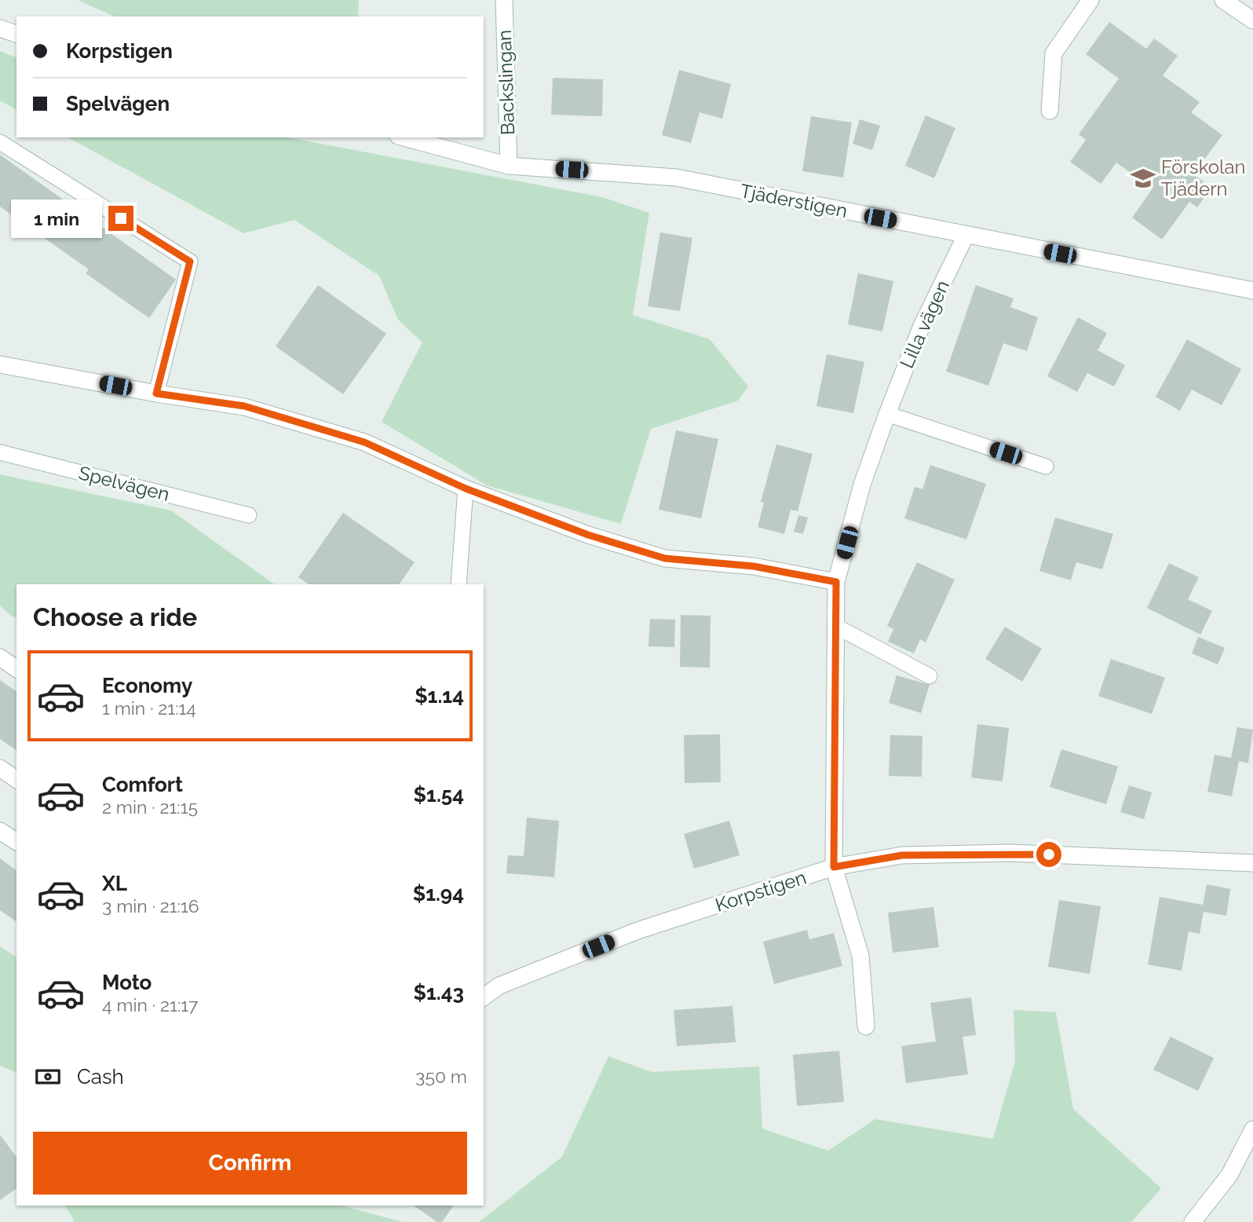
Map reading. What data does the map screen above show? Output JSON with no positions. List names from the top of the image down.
{
  "streets": {
    "street": [
      "Backslingan",
      "Tjäderstigen",
      "Lilla vägen",
      "Korpstigen"
    ],
    "lane": ["Spelvägen"]
  },
  "crossings": [
    ["Backslingan", "Tjäderstigen"],
    ["Tjäderstigen", "Lilla vägen"],
    ["Lilla vägen", "Korpstigen"]
  ],
  "places": {
    "school or university": ["Förskolan Tjädern"]
  },
  "page": {
    "banner": ["Korpstigen", "Spelvägen"],
    "bubble": "1 min",
    "heading": "Choose a ride",
    "list": [
      {
        "name": "Economy",
        "note": "1 min · 21:14",
        "value": "$1.14"
      },
      {
        "name": "Comfort",
        "note": "2 min · 21:15",
        "value": "$1.54"
      },
      {
        "name": "XL",
        "note": "3 min · 21:16",
        "value": "$1.94"
      },
      {
        "name": "Moto",
        "note": "4 min · 21:17",
        "value": "$1.43"
      }
    ],
    "pay": ["Cash", "350 m"],
    "buttons": "Confirm"
  }
}
